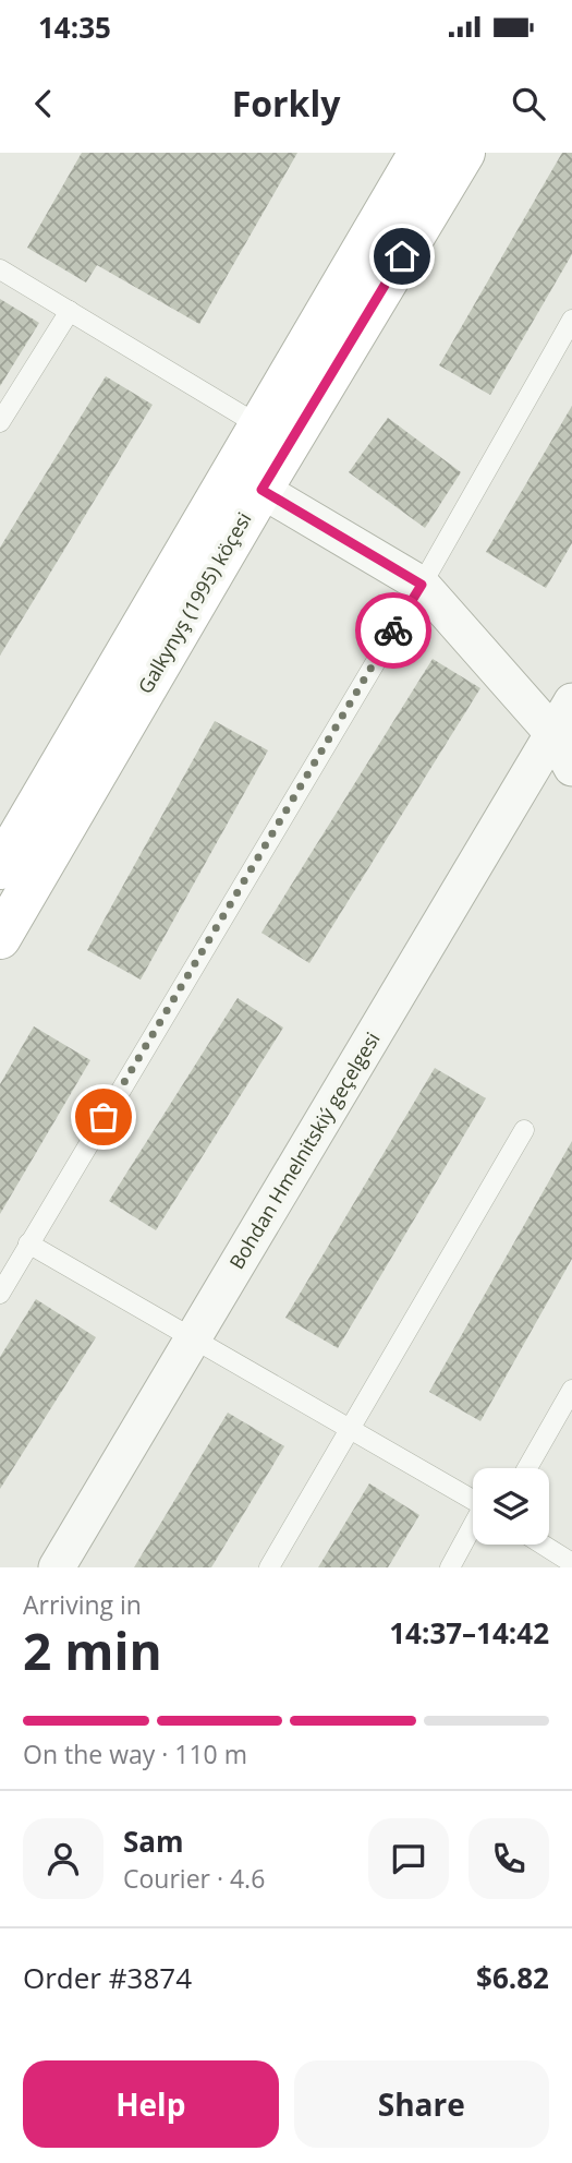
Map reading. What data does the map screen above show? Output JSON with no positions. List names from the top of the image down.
{
  "streets": {
    "main road": ["Galkynyş (1995) köçesi"],
    "street": ["Bohdan Hmelnitskiý geçelgesi"]
  },
  "page": {
    "status": "14:35",
    "header": "Forkly",
    "heading": ["2 min", "Arriving in", "14:37–14:42"],
    "panel": [
      "Sam",
      "Courier · 4.6",
      "Order #3874",
      "$6.82"
    ],
    "bar": "On the way · 110 m",
    "buttons": ["Help", "Share"]
  }
}
